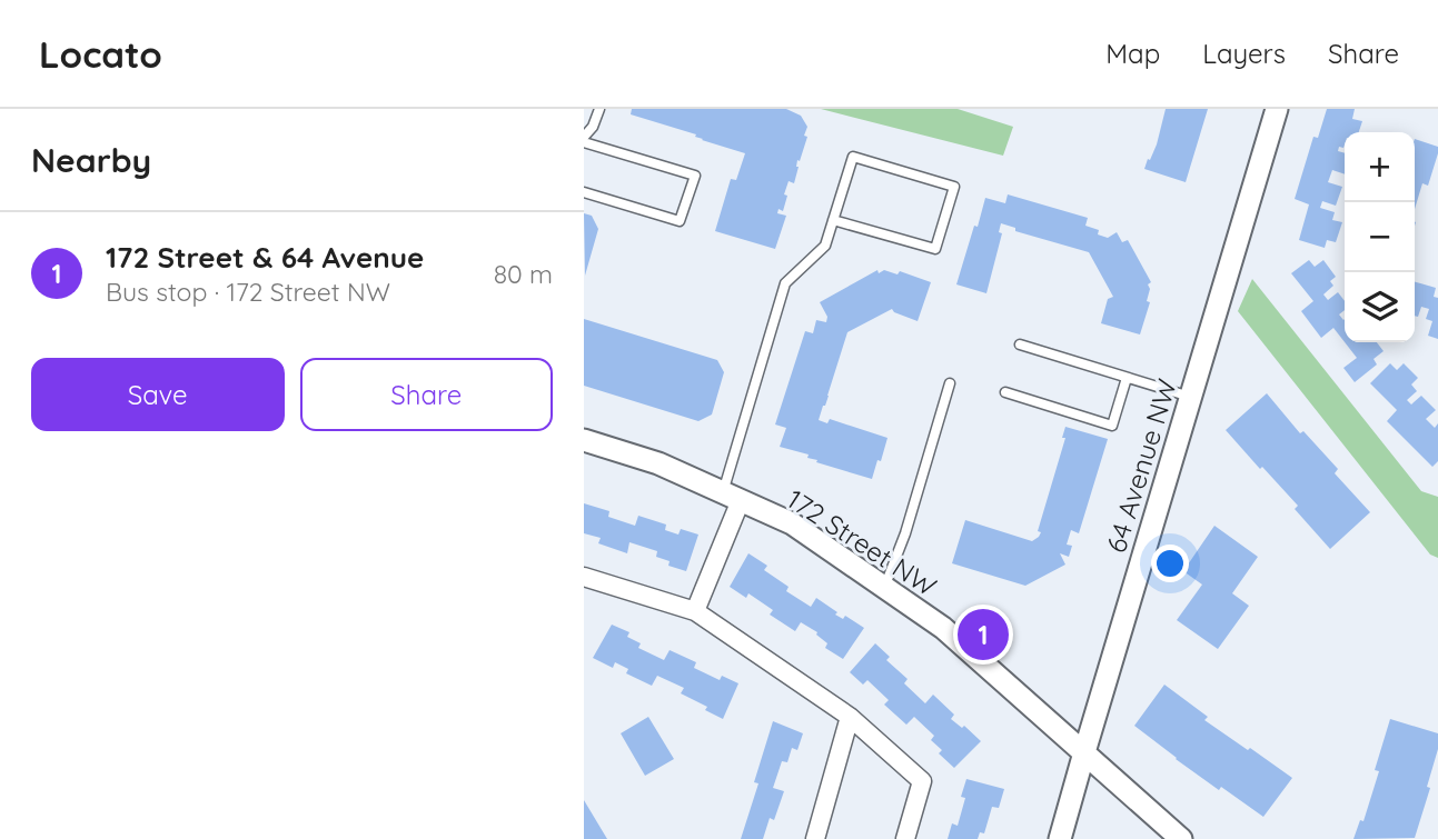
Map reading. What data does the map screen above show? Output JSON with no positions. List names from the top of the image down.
{
  "streets": {
    "street": ["64 Avenue NW", "172 Street NW"]
  },
  "crossings": [
    ["64 Avenue NW", "172 Street NW"]
  ],
  "page": {
    "header": "Locato",
    "nav": ["Map", "Layers", "Share"],
    "heading": "Nearby",
    "map_buttons": ["+", "−"],
    "list": [
      {
        "mark": "1",
        "name": "172 Street & 64 Avenue",
        "note": "Bus stop · 172 Street NW",
        "value": "80 m"
      }
    ],
    "buttons": ["Save", "Share"],
    "pins": "1"
  }
}
